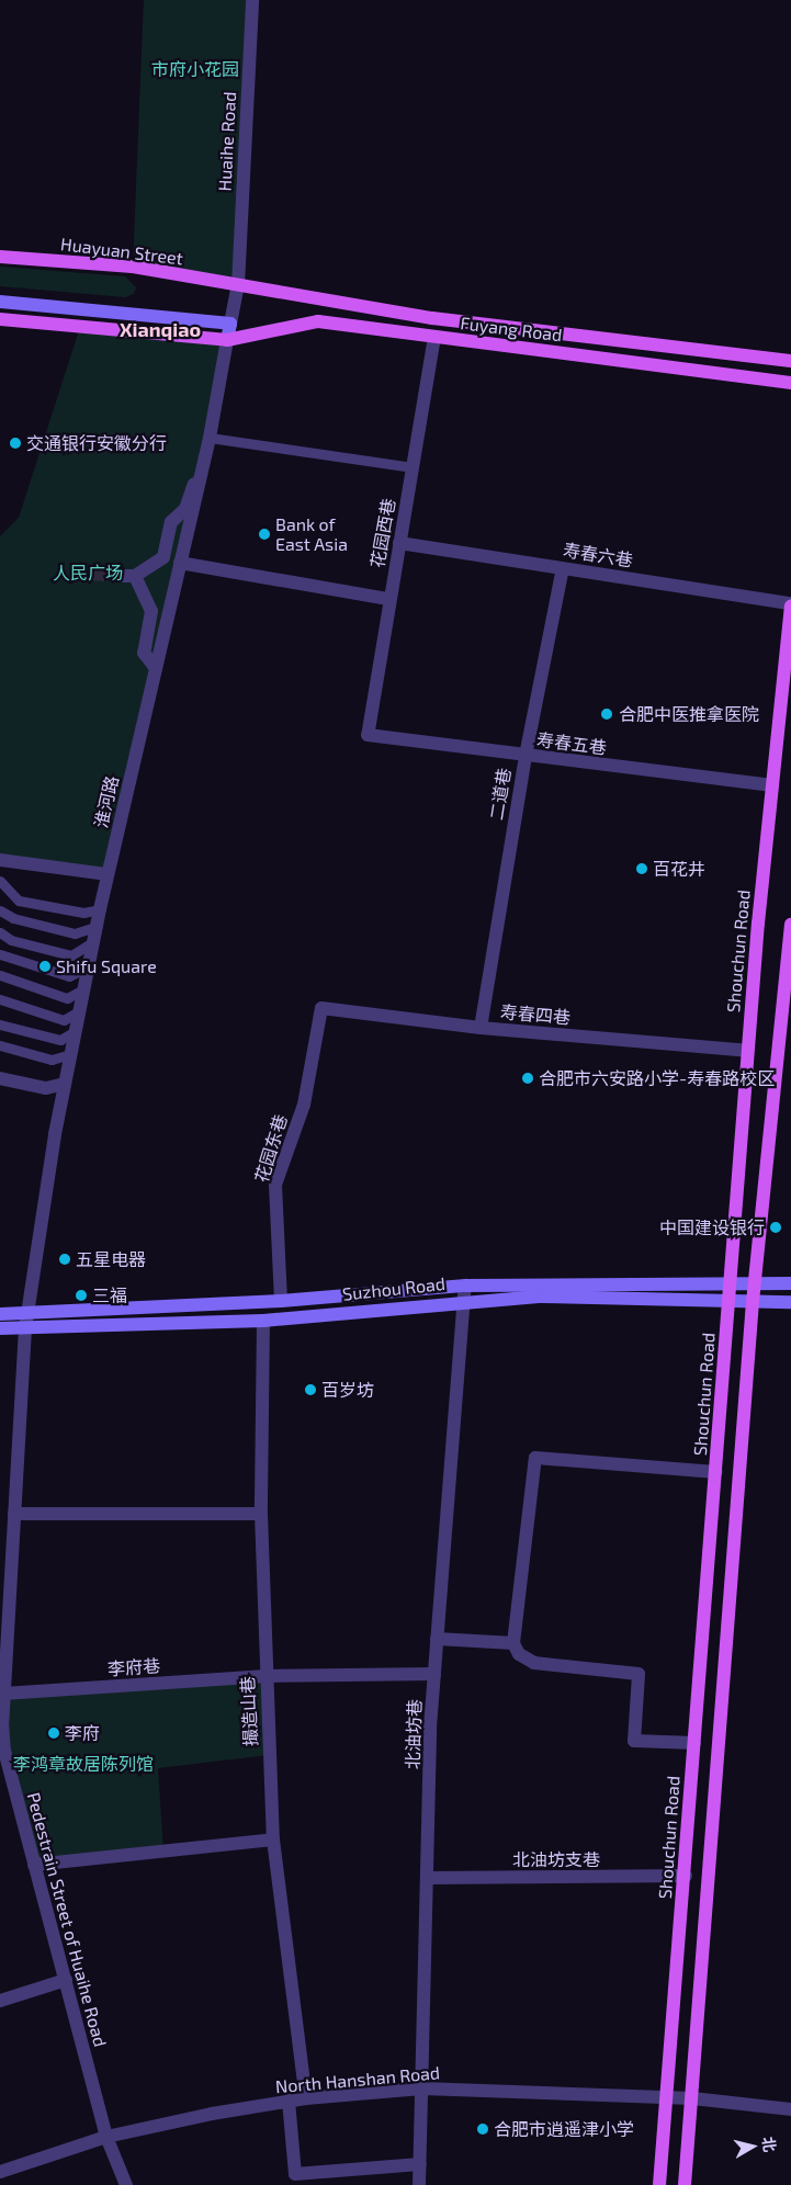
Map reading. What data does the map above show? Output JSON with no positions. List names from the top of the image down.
{
  "streets": {
    "main road": [
      "Huayuan Street",
      "Fuyang Road",
      "淮河路",
      "Shouchun Road",
      "Suzhou Road"
    ],
    "street": [
      "Huaihe Road",
      "花园西巷",
      "寿春六巷",
      "寿春五巷",
      "二道巷",
      "寿春四巷",
      "花园东巷",
      "李府巷",
      "撮造山巷",
      "北油坊巷",
      "北油坊支巷",
      "Pedestrain Street of Huaihe Road",
      "North Hanshan Road"
    ]
  },
  "crossings": [
    ["Huaihe Road", "Huayuan Street"],
    ["Huaihe Road", "Fuyang Road"],
    ["Huaihe Road", "淮河路"],
    ["Huayuan Street", "Fuyang Road"],
    ["Huayuan Street", "淮河路"],
    ["Fuyang Road", "花园西巷"],
    ["Fuyang Road", "淮河路"],
    ["花园西巷", "寿春六巷"],
    ["花园西巷", "寿春五巷"],
    ["寿春六巷", "二道巷"],
    ["寿春六巷", "Shouchun Road"],
    ["寿春五巷", "二道巷"],
    ["寿春五巷", "Shouchun Road"],
    ["二道巷", "寿春四巷"],
    ["淮河路", "Suzhou Road"],
    ["淮河路", "Pedestrain Street of Huaihe Road"],
    ["Shouchun Road", "寿春四巷"],
    ["Shouchun Road", "Suzhou Road"],
    ["Shouchun Road", "北油坊支巷"],
    ["Shouchun Road", "North Hanshan Road"],
    ["寿春四巷", "花园东巷"],
    ["花园东巷", "Suzhou Road"],
    ["Suzhou Road", "撮造山巷"],
    ["Suzhou Road", "北油坊巷"],
    ["Suzhou Road", "Pedestrain Street of Huaihe Road"],
    ["李府巷", "撮造山巷"],
    ["李府巷", "北油坊巷"],
    ["李府巷", "Pedestrain Street of Huaihe Road"],
    ["撮造山巷", "North Hanshan Road"],
    ["北油坊巷", "北油坊支巷"],
    ["北油坊巷", "North Hanshan Road"],
    ["Pedestrain Street of Huaihe Road", "North Hanshan Road"]
  ],
  "districts": ["Xianqiao"],
  "parks": ["市府小花园", "人民广场", "李鸿章故居陈列馆"],
  "places": [
    "交通银行安徽分行",
    "Bank of East Asia",
    "合肥中医推拿医院",
    "百花井",
    "Shifu Square",
    "合肥市六安路小学-寿春路校区",
    "中国建设银行",
    "五星电器",
    "三福",
    "百岁坊",
    "李府",
    "合肥市逍遥津小学"
  ],
  "north": "right"
}
